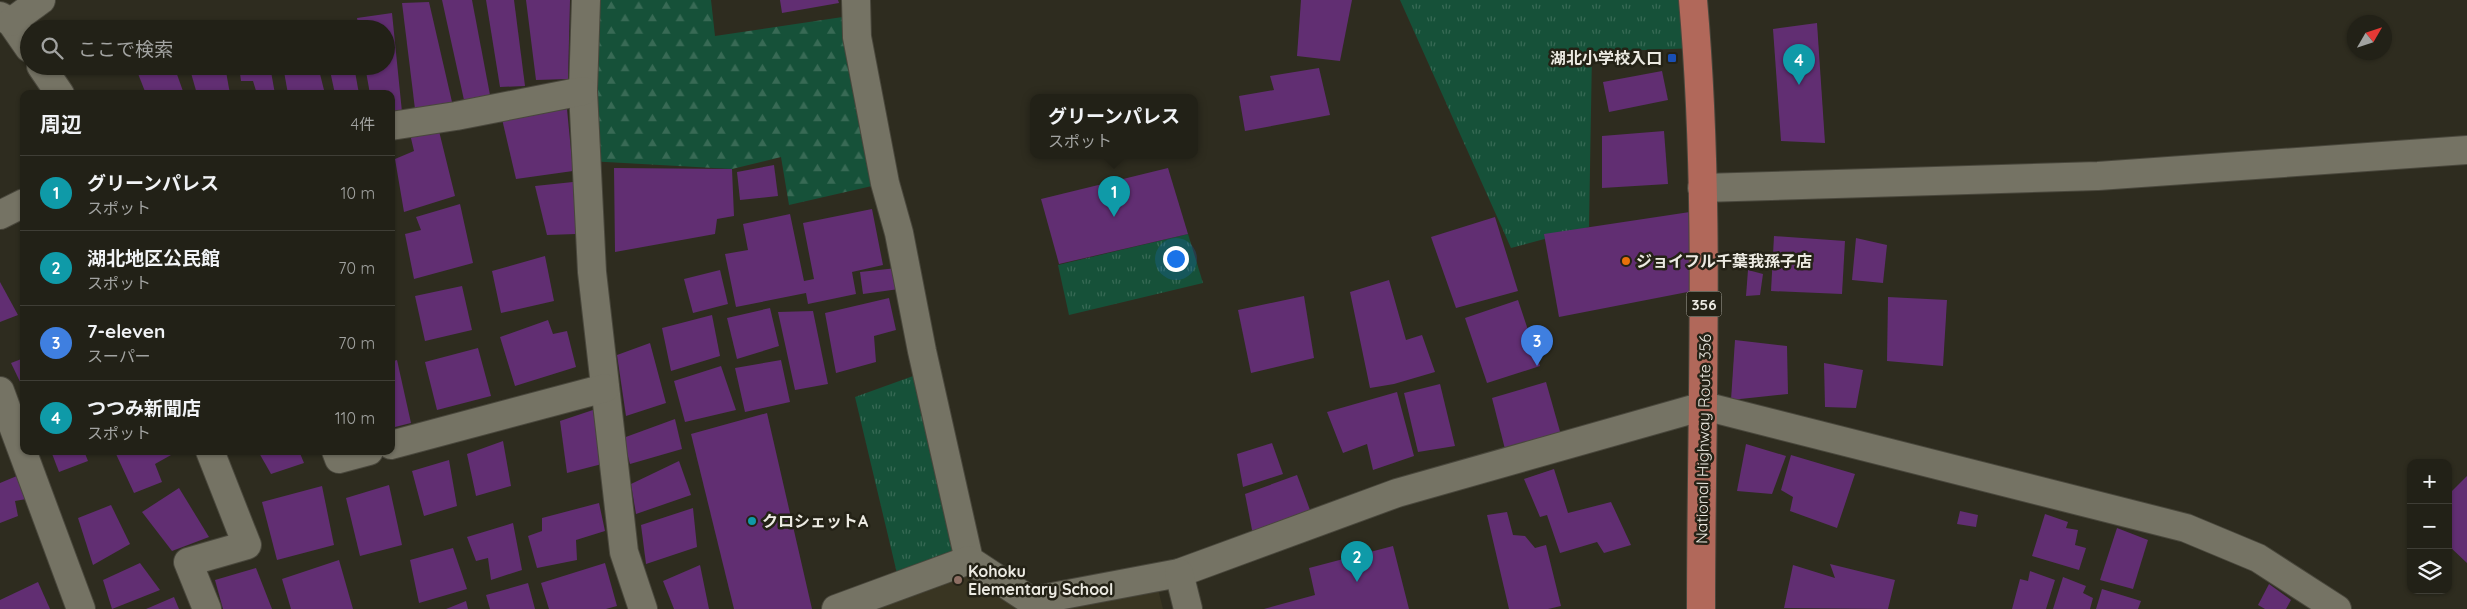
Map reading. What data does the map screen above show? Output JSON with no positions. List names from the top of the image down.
{
  "streets": {
    "highway": ["356", "National Highway Route 356"]
  },
  "places": {
    "transit": ["湖北小学校入口"],
    "other": ["ジョイフル千葉我孫子店", "クロシェットA", "Kohoku Elementary School"]
  },
  "north": "top right",
  "page": {
    "search": "ここで検索",
    "pins": [
      "4",
      "1",
      "3",
      "2"
    ],
    "heading": ["周辺", "4件"],
    "popup": ["グリーンパレス", "スポット"],
    "list": [
      {
        "mark": "1",
        "name": "グリーンパレス",
        "note": "スポット",
        "value": "10 m"
      },
      {
        "mark": "2",
        "name": "湖北地区公民館",
        "note": "スポット",
        "value": "70 m"
      },
      {
        "mark": "3",
        "name": "7-eleven",
        "note": "スーパー",
        "value": "70 m"
      },
      {
        "mark": "4",
        "name": "つつみ新聞店",
        "note": "スポット",
        "value": "110 m"
      }
    ],
    "map_buttons": ["+", "−"]
  }
}
